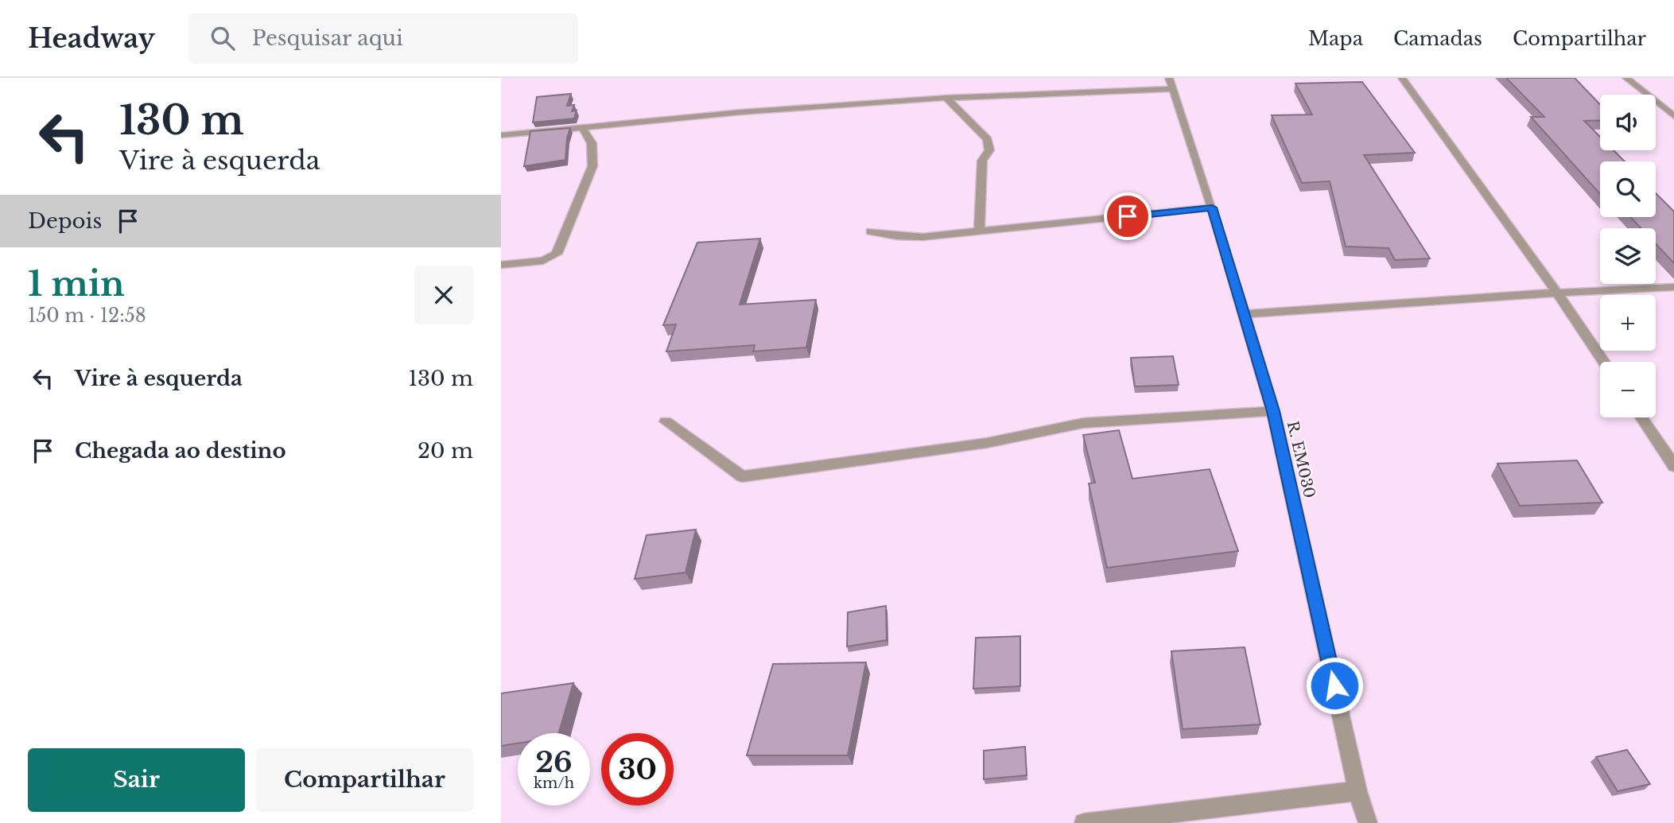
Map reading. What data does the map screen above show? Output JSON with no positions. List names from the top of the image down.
{
  "streets": {
    "street": ["R. EM030"]
  },
  "page": {
    "header": "Headway",
    "search": "Pesquisar aqui",
    "nav": ["Mapa", "Camadas", "Compartilhar"],
    "turn": ["130 m", "Vire à esquerda"],
    "map_buttons": ["+", "−"],
    "then": "Depois",
    "heading": ["1 min", "150 m · 12:58"],
    "list": [
      {
        "name": "Vire à esquerda",
        "value": "130 m"
      },
      {
        "name": "Chegada ao destino",
        "value": "20 m"
      }
    ],
    "speed": "26 km/h",
    "limit": "30",
    "buttons": ["Sair", "Compartilhar"]
  }
}
